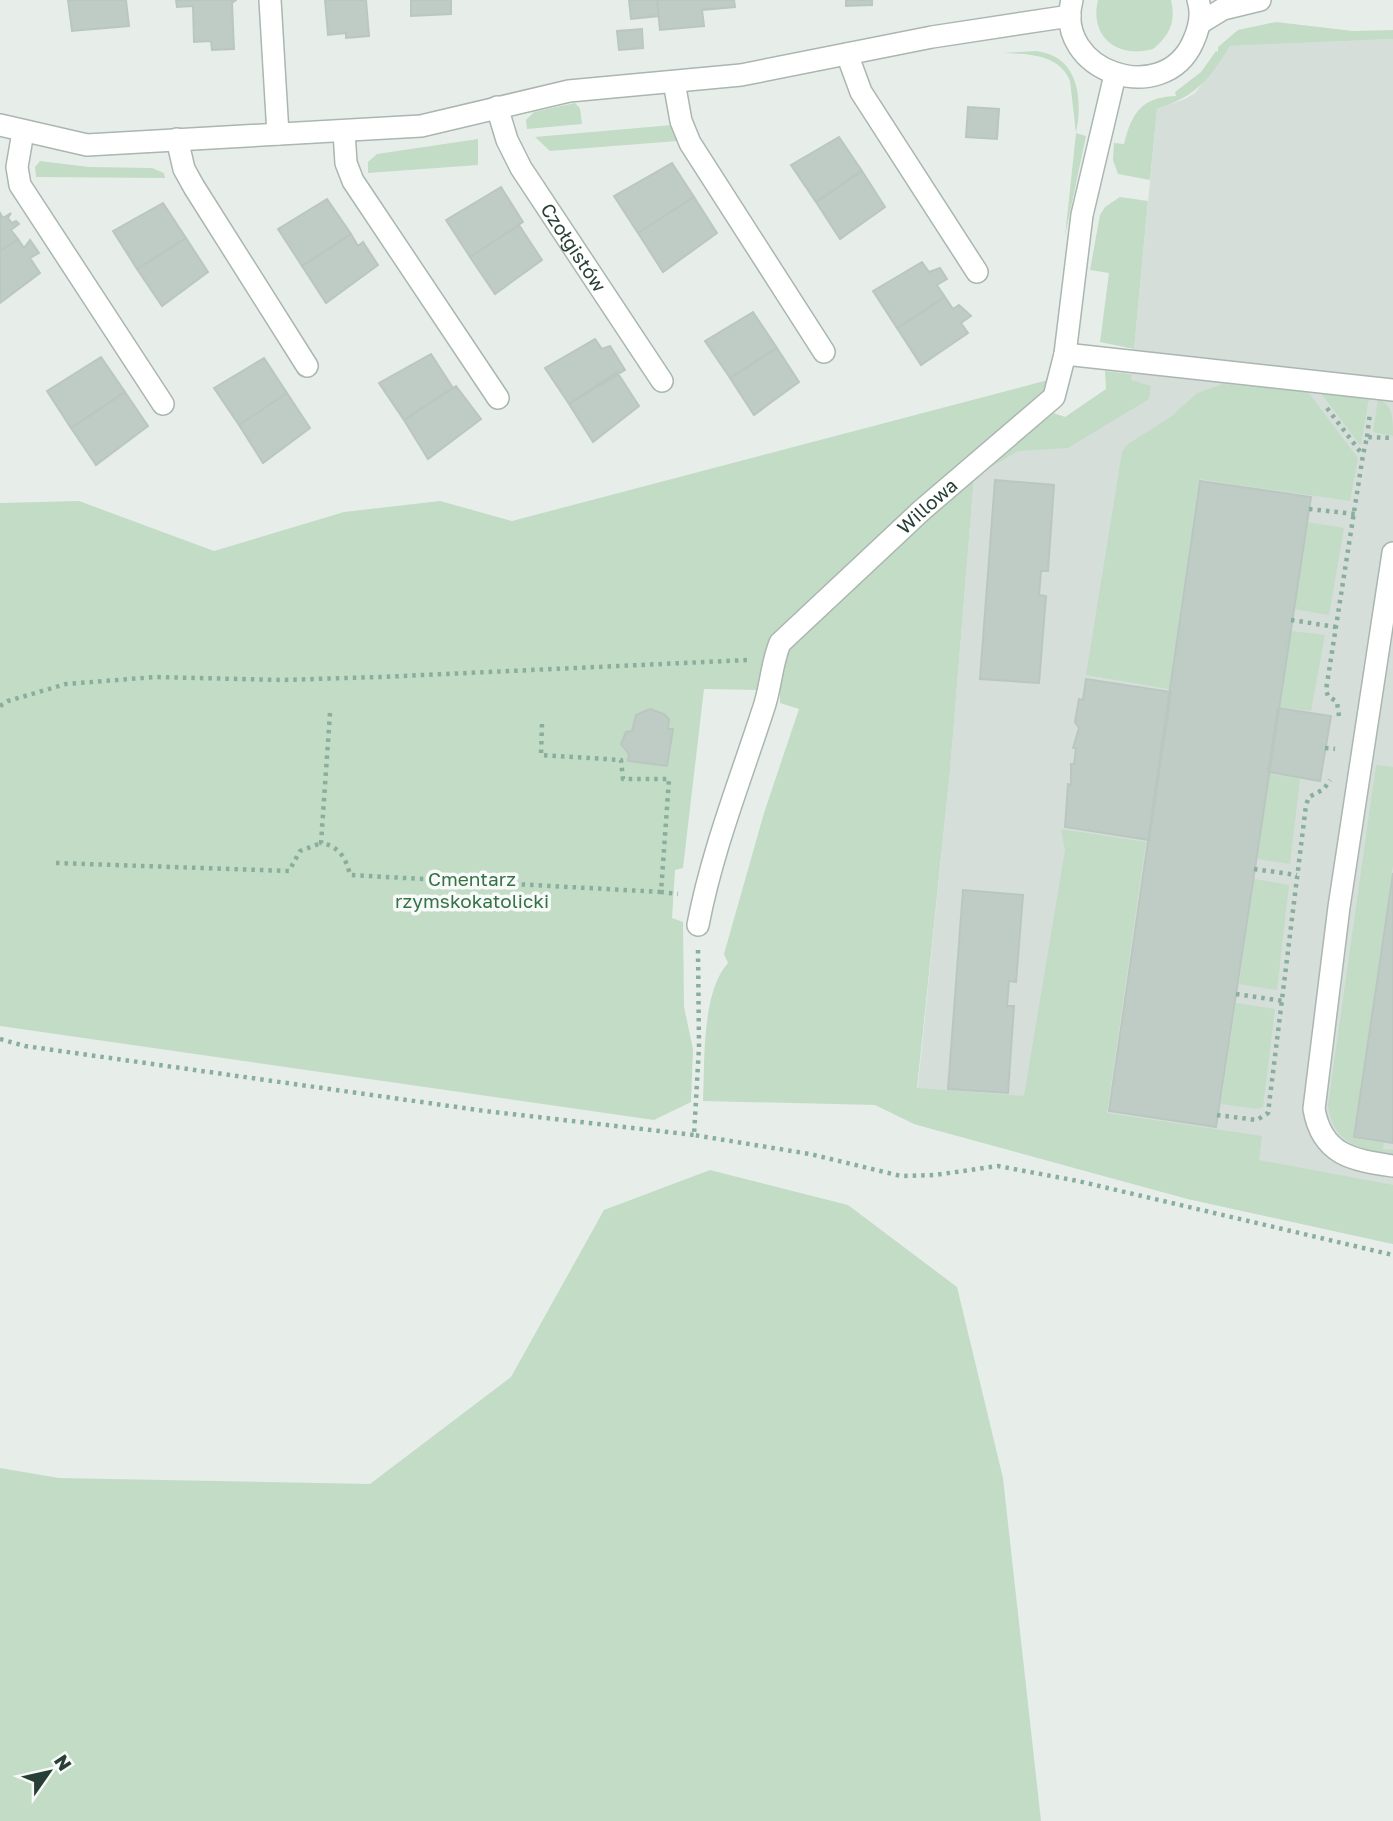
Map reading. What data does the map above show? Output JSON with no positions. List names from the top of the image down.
{
  "streets": {
    "street": ["Czołgistów", "Willowa"]
  },
  "parks": ["Cmentarz rzymskokatolicki"],
  "north": "top right"
}
